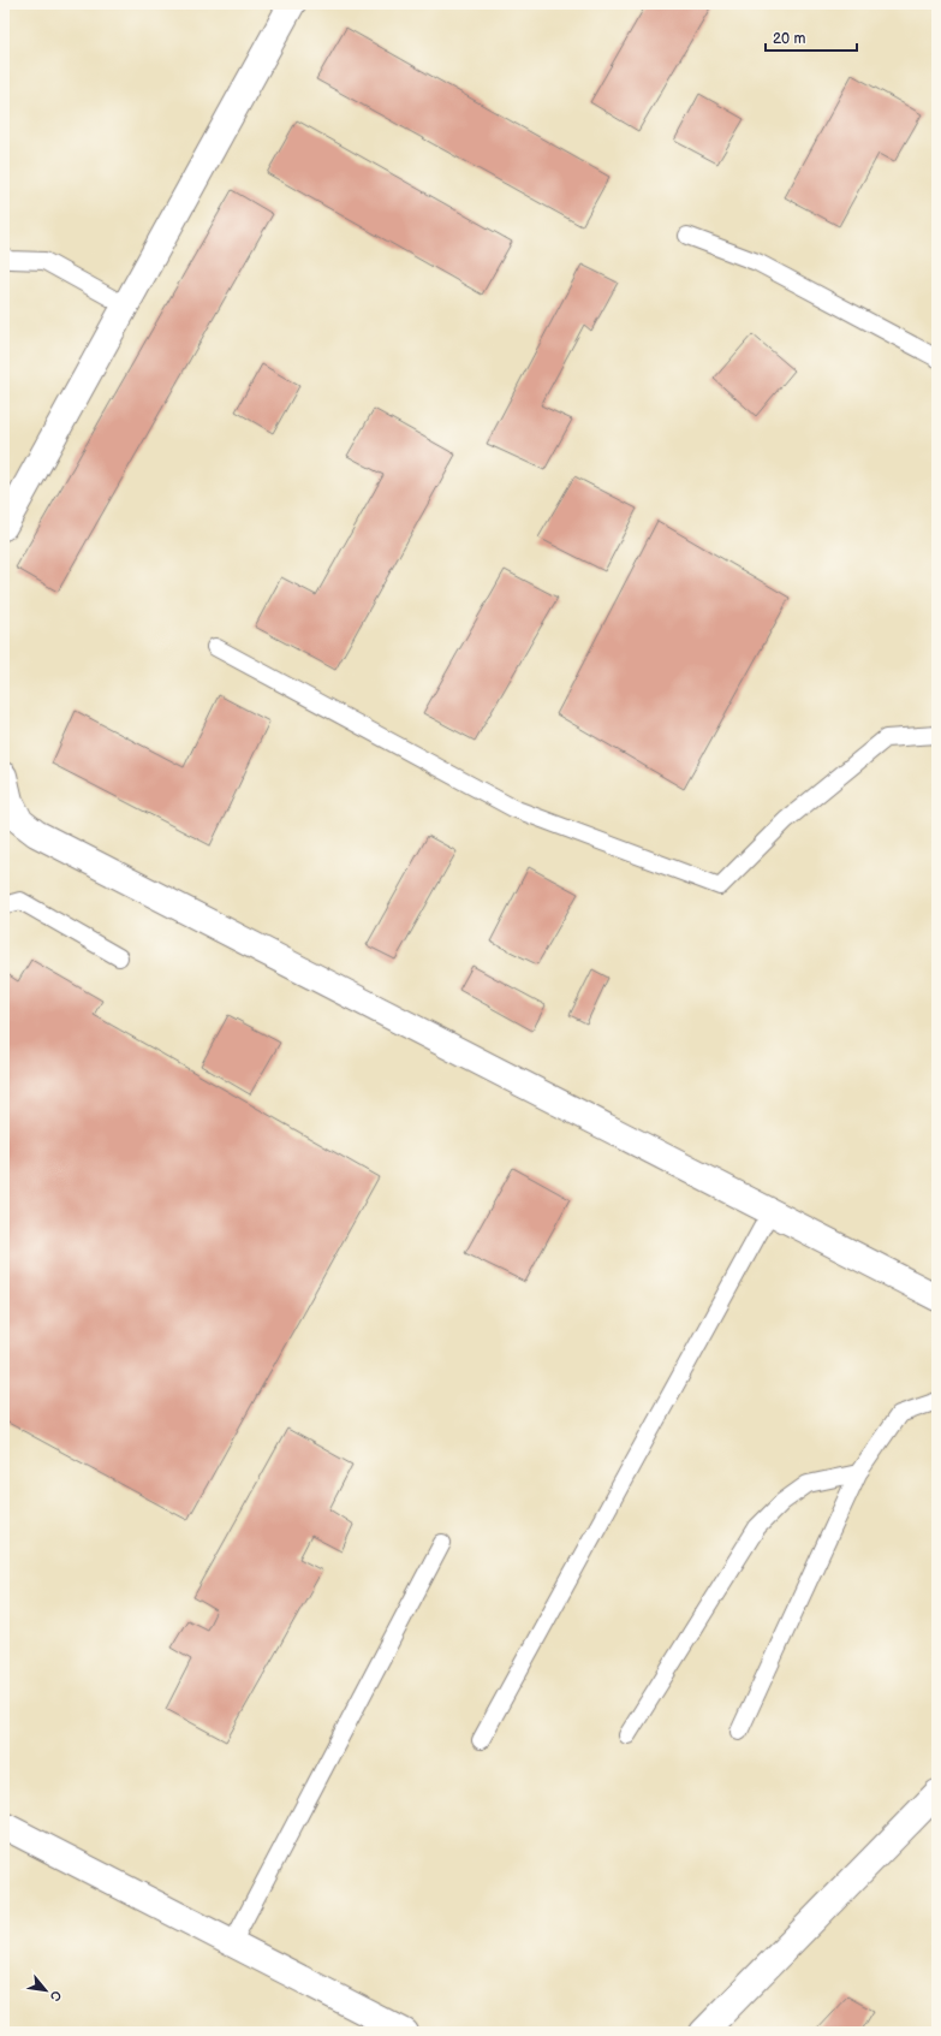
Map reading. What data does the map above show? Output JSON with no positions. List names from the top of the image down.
{
  "scale_bar": "20 m",
  "north": "bottom right"
}
